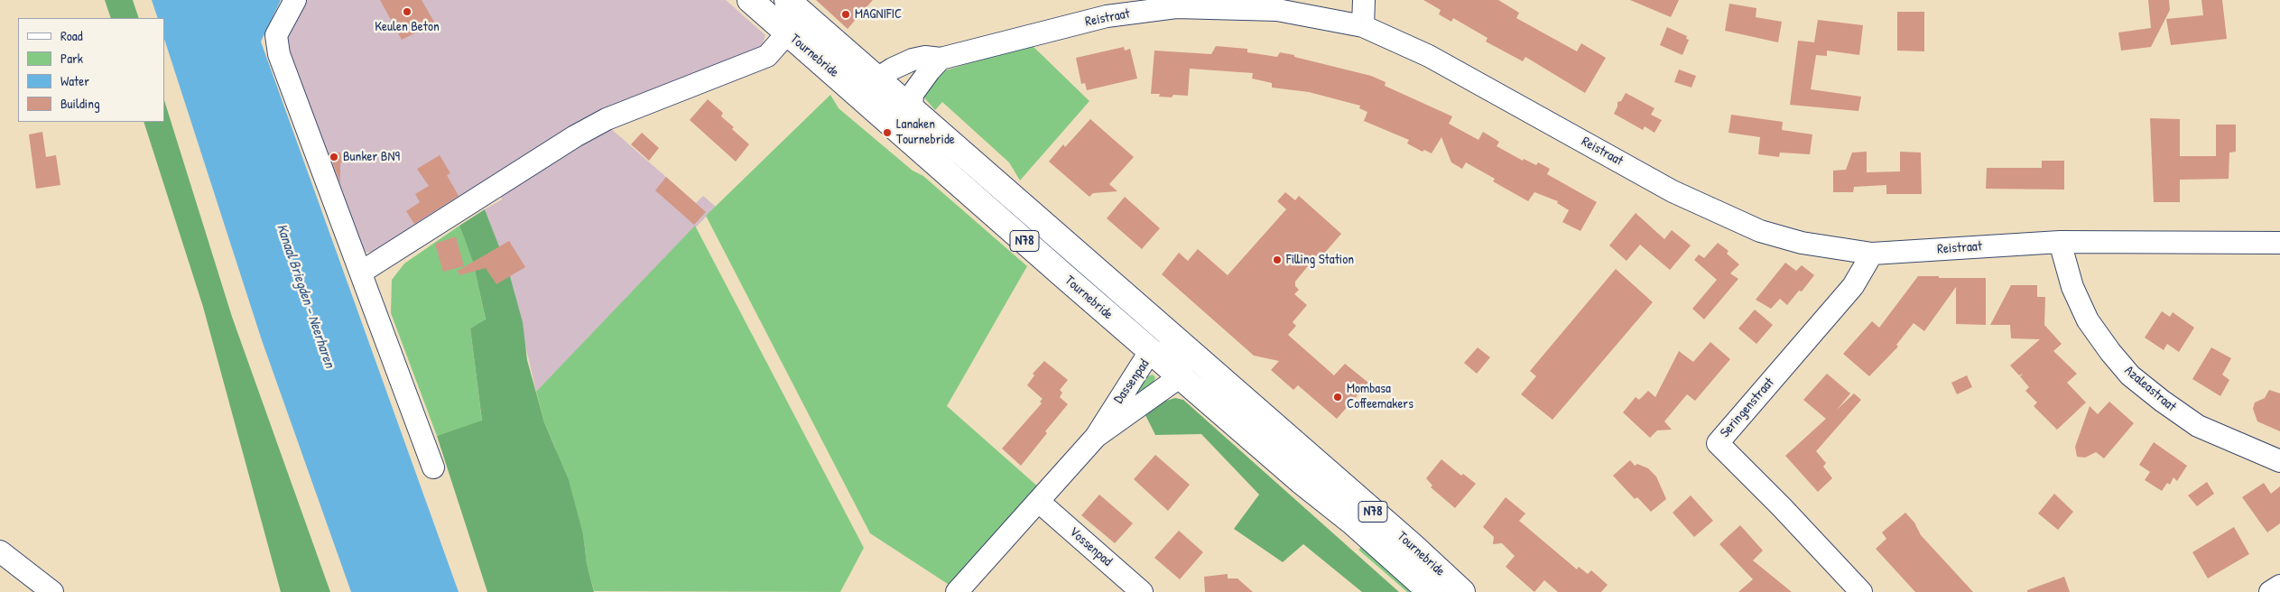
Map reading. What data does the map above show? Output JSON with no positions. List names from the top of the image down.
{
  "streets": {
    "main road": ["Tournebride", "N78"],
    "street": [
      "Reistraat",
      "Dassenpad",
      "Azaleastraat",
      "Seringenstraat",
      "Vossenpad"
    ]
  },
  "crossings": [
    ["Reistraat", "Tournebride"],
    ["Reistraat", "Azaleastraat"],
    ["Reistraat", "Seringenstraat"],
    ["Tournebride", "Dassenpad"],
    ["Dassenpad", "Vossenpad"]
  ],
  "water": ["Kanaal Briegden - Neerharen"],
  "places": [
    "Keulen Beton",
    "MAGNIFIC",
    "Lanaken Tournebride",
    "Bunker BN9",
    "Filling Station",
    "Mombasa Coffeemakers"
  ],
  "legend": [
    "Road",
    "Park",
    "Water",
    "Building"
  ]
}
